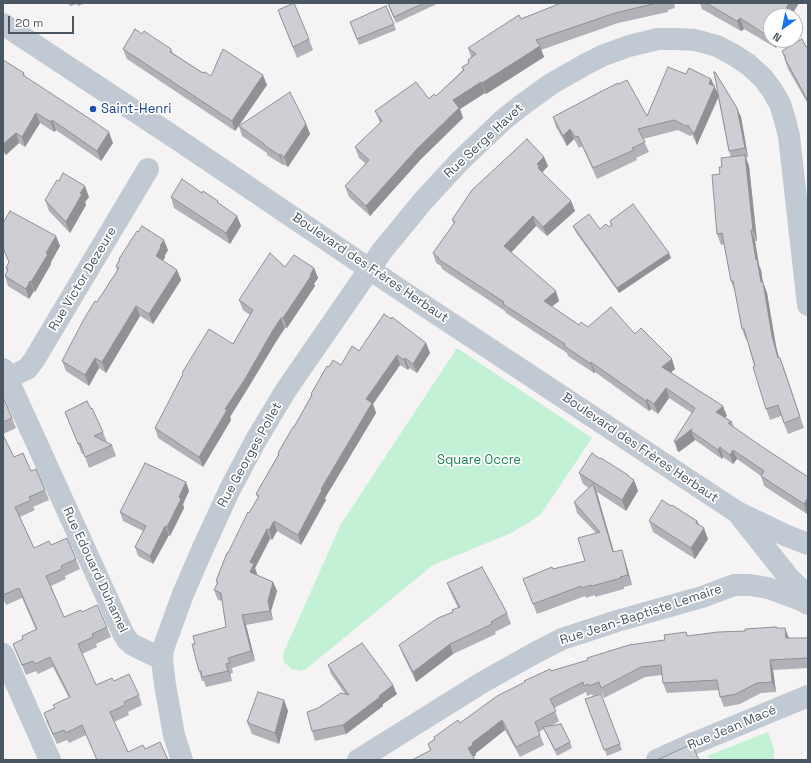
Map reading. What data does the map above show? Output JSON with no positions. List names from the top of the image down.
{
  "streets": {
    "street": [
      "Rue Serge Havet",
      "Boulevard des Frères Herbaut",
      "Rue Victor Dezeure",
      "Rue Georges Pollet",
      "Rue Edouard Duhamel",
      "Rue Jean-Baptiste Lemaire",
      "Rue Jean Macé"
    ]
  },
  "crossings": [
    ["Rue Serge Havet", "Boulevard des Frères Herbaut"],
    ["Rue Serge Havet", "Rue Georges Pollet"],
    ["Boulevard des Frères Herbaut", "Rue Georges Pollet"],
    ["Rue Victor Dezeure", "Rue Edouard Duhamel"],
    ["Rue Georges Pollet", "Rue Edouard Duhamel"]
  ],
  "parks": ["Square Occre"],
  "places": ["Saint-Henri"],
  "scale_bar": "20 m",
  "north": "bottom left"
}
